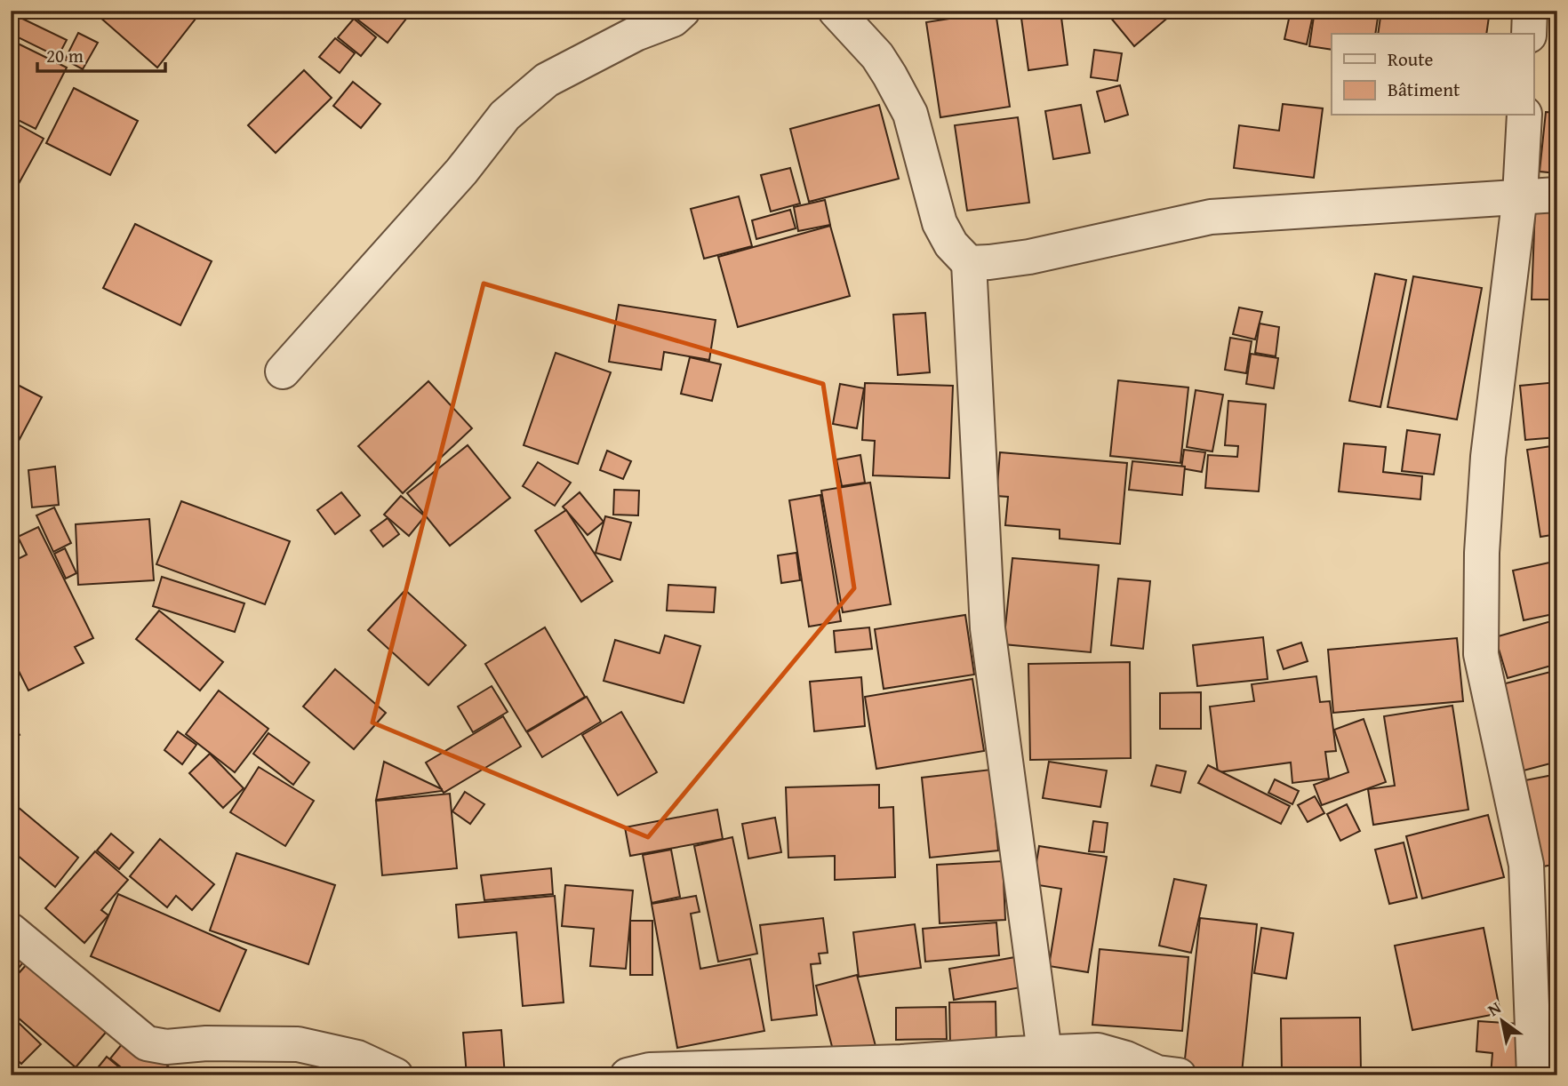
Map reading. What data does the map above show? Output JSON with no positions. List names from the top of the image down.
{
  "legend": ["Route", "Bâtiment"],
  "scale_bar": "20 m",
  "north": "top left"
}
